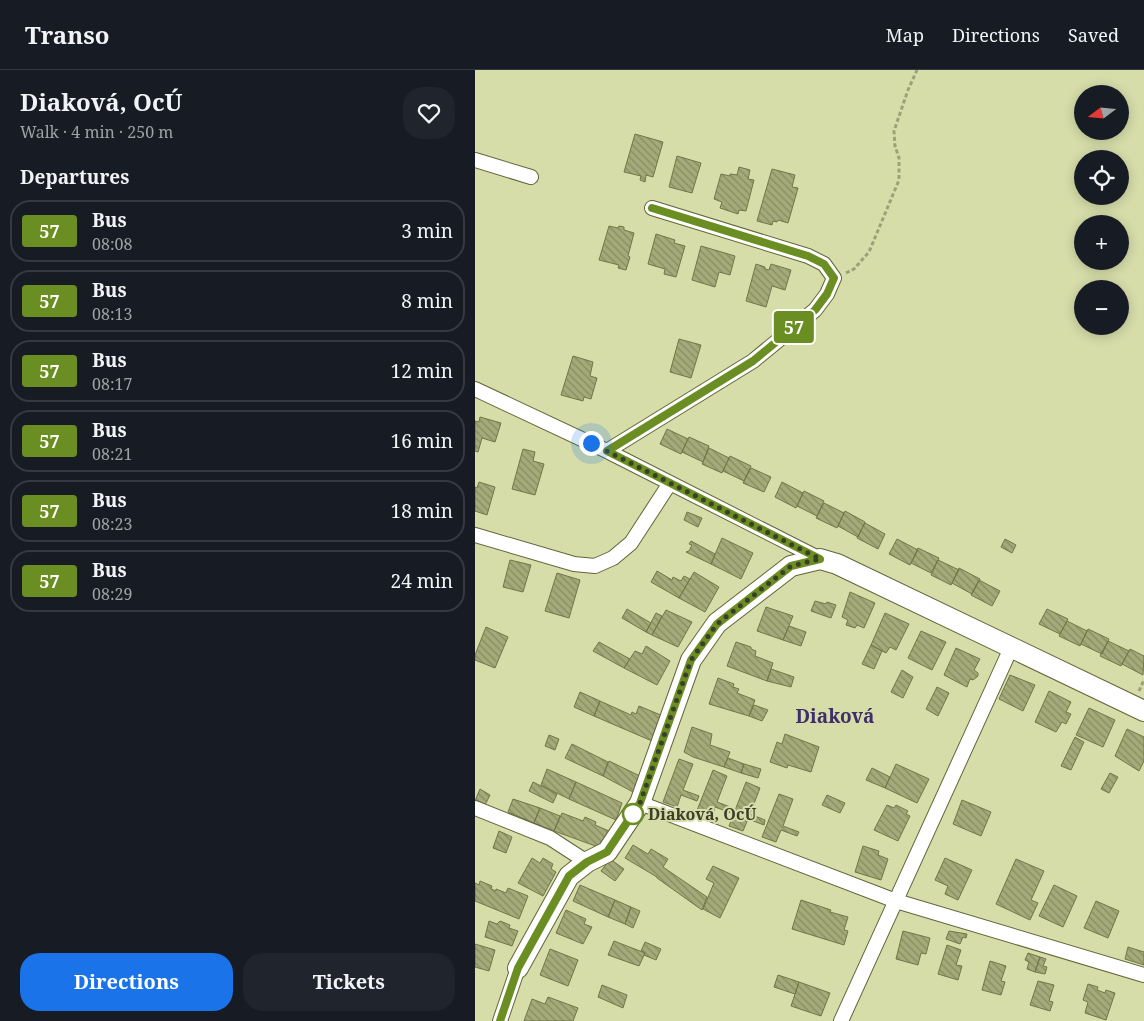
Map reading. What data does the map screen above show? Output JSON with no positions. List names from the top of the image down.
{
  "districts": ["Diaková"],
  "places": ["Diaková, OcÚ"],
  "lines": ["bus line 57"],
  "north": "left",
  "page": {
    "header": "Transo",
    "nav": ["Map", "Directions", "Saved"],
    "heading": [
      ["Diaková, OcÚ", "Walk · 4 min · 250 m"],
      "Departures"
    ],
    "on_map": "57",
    "map_buttons": ["+", "−"],
    "list": [
      {
        "mark": "57",
        "name": "Bus",
        "note": "08:08",
        "value": "3 min"
      },
      {
        "mark": "57",
        "name": "Bus",
        "note": "08:13",
        "value": "8 min"
      },
      {
        "mark": "57",
        "name": "Bus",
        "note": "08:17",
        "value": "12 min"
      },
      {
        "mark": "57",
        "name": "Bus",
        "note": "08:21",
        "value": "16 min"
      },
      {
        "mark": "57",
        "name": "Bus",
        "note": "08:23",
        "value": "18 min"
      },
      {
        "mark": "57",
        "name": "Bus",
        "note": "08:29",
        "value": "24 min"
      }
    ],
    "buttons": ["Directions", "Tickets"]
  }
}
